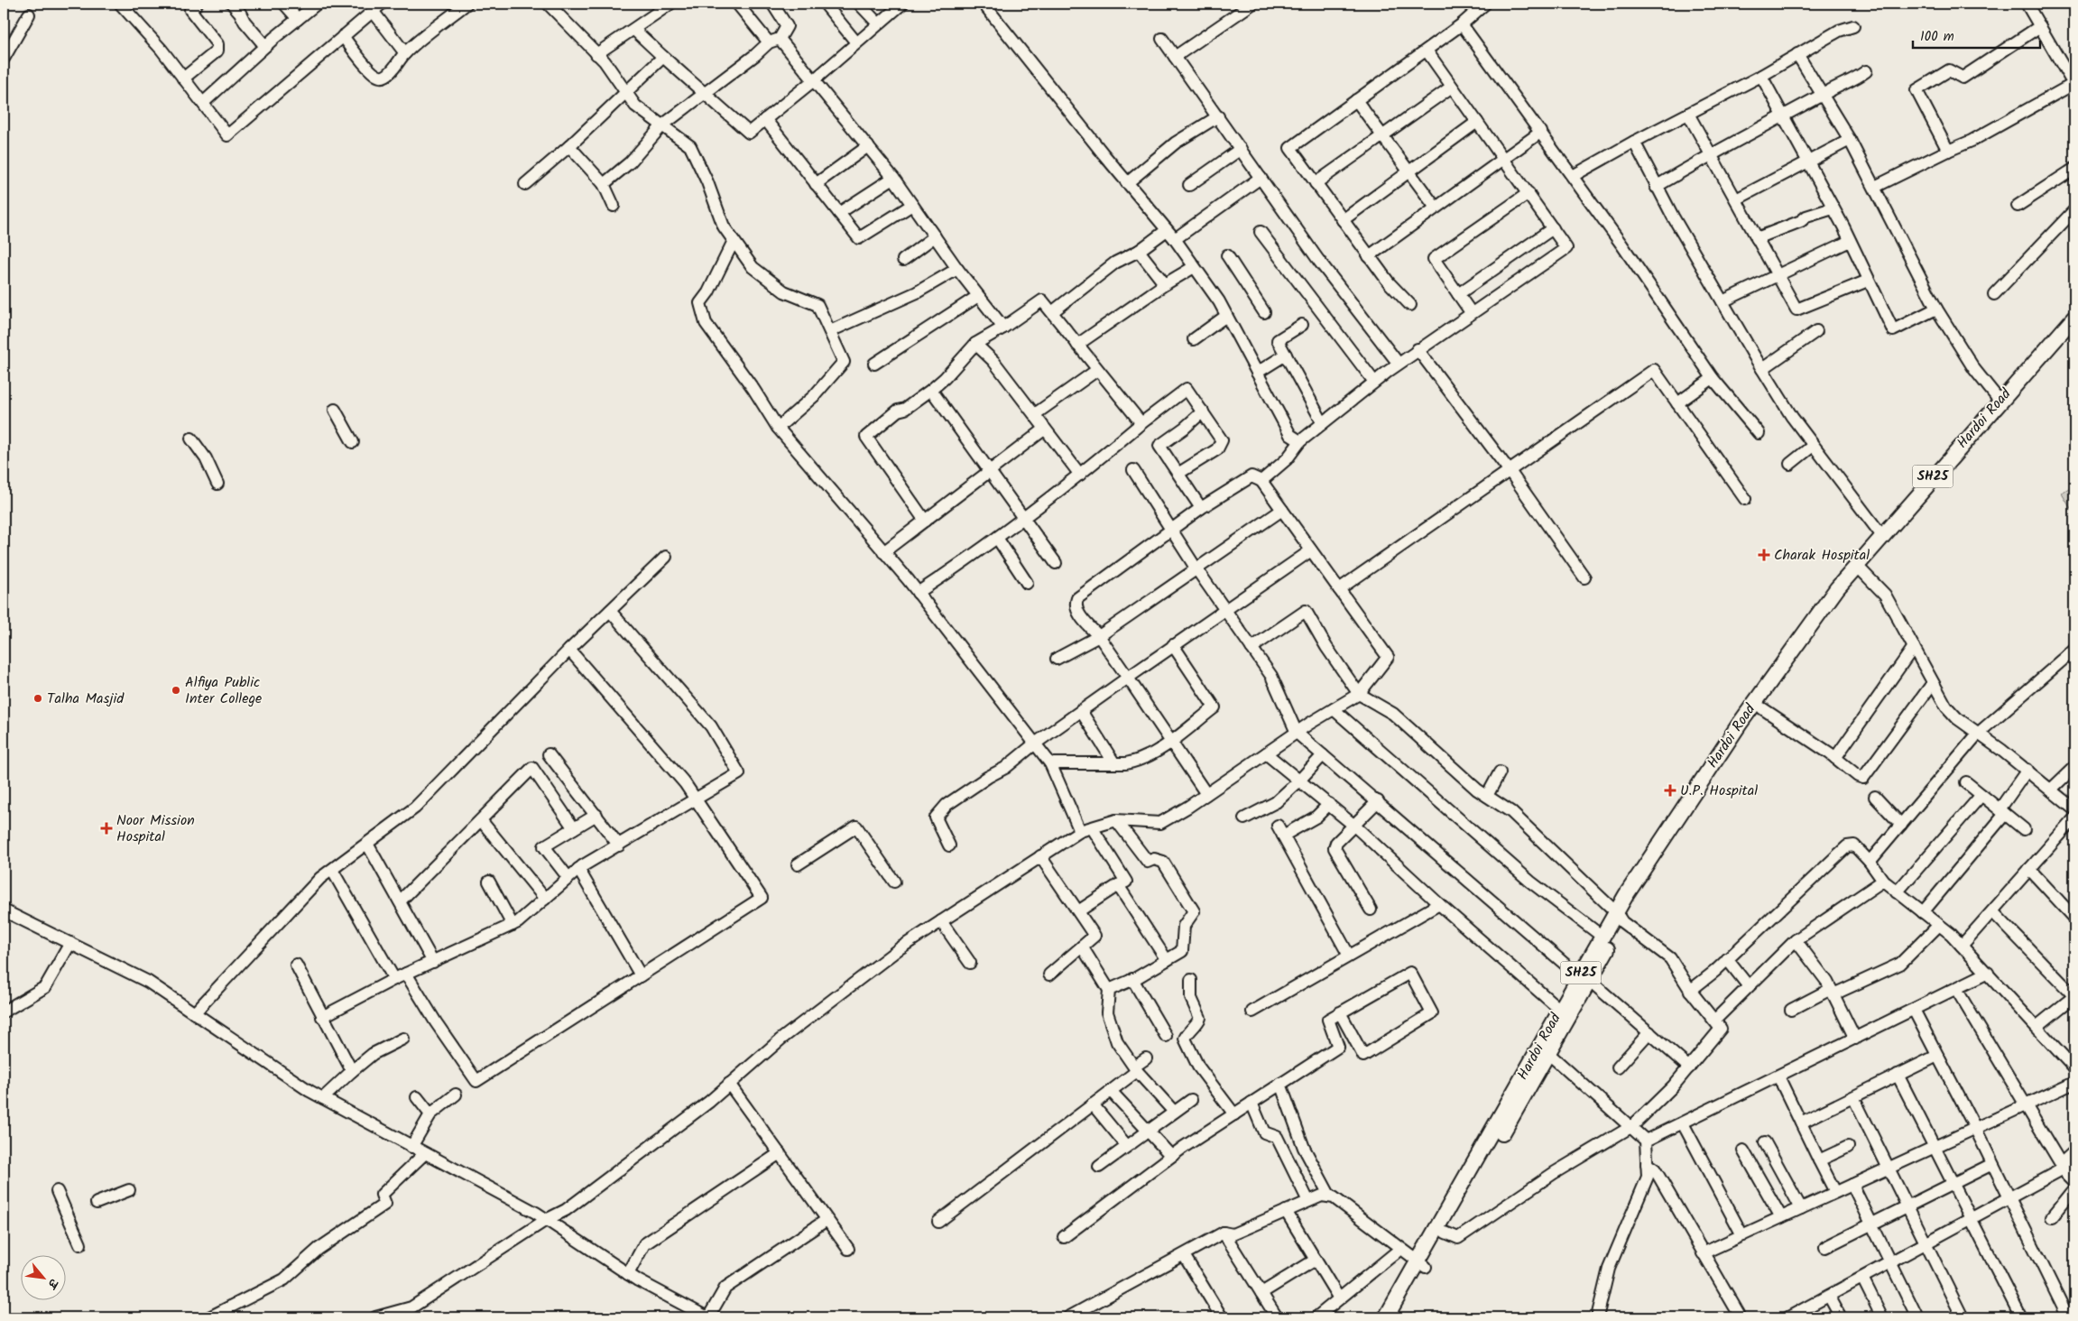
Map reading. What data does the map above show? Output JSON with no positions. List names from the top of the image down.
{
  "streets": {
    "main road": ["Hardoi Road", "SH25"]
  },
  "places": {
    "health": ["Charak Hospital", "U.P. Hospital", "Noor Mission Hospital"],
    "other": ["Alfiya Public Inter College", "Talha Masjid"]
  },
  "scale_bar": "100 m",
  "north": "bottom right"
}
